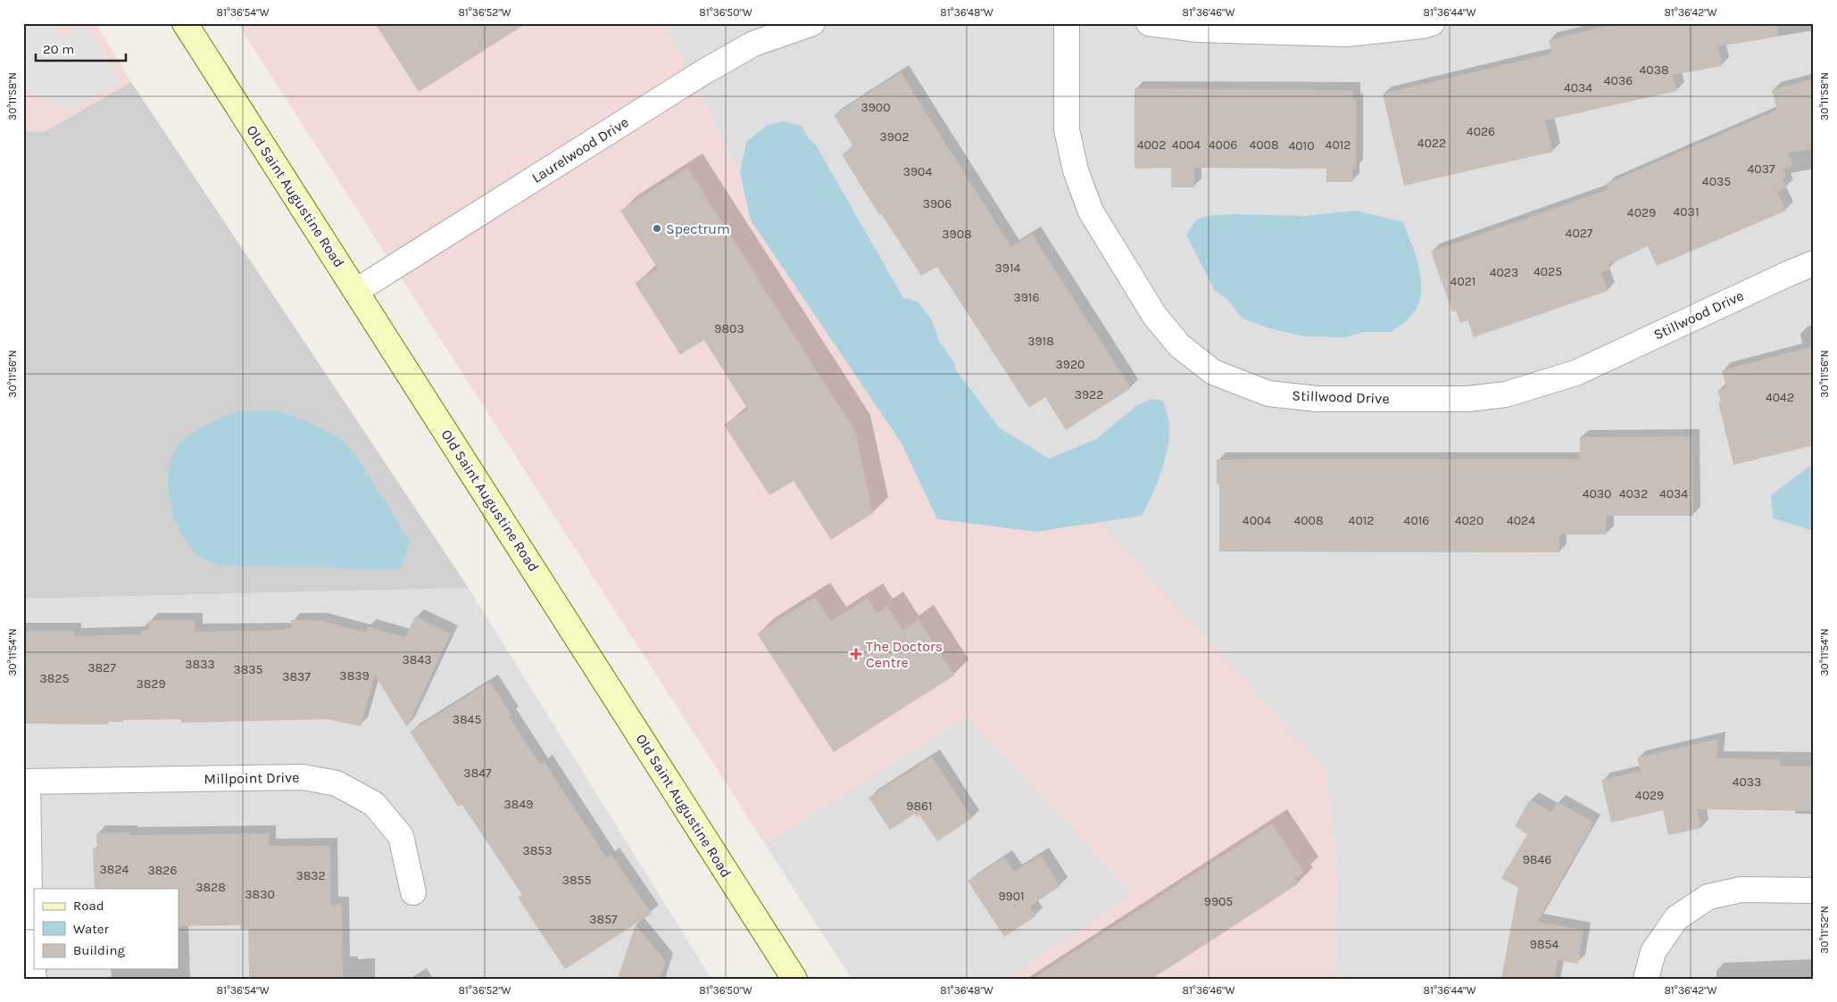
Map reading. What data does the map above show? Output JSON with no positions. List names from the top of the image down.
{
  "streets": {
    "main road": ["Old Saint Augustine Road"],
    "street": ["Laurelwood Drive", "Stillwood Drive", "Millpoint Drive"]
  },
  "crossings": [
    ["Laurelwood Drive", "Old Saint Augustine Road"]
  ],
  "places": {
    "other": ["Spectrum"],
    "health": ["The Doctors Centre"]
  },
  "house_numbers": [
    "4038",
    "4036",
    "4034",
    "3900",
    "4026",
    "3902",
    "4022",
    "4002",
    "4004",
    "4006",
    "4008",
    "4012",
    "4010",
    "4037",
    "3904",
    "4035",
    "3906",
    "4031",
    "4029",
    "4027",
    "3908",
    "3914",
    "4025",
    "4023",
    "4021",
    "3916",
    "9803",
    "3918",
    "3920",
    "3922",
    "4042",
    "4030",
    "4032",
    "4034",
    "4004",
    "4008",
    "4012",
    "4016",
    "4020",
    "4024",
    "3843",
    "3833",
    "3827",
    "3835",
    "3839",
    "3837",
    "3825",
    "3829",
    "3845",
    "3847",
    "4033",
    "4029",
    "3849",
    "9861",
    "3853",
    "9846",
    "3824",
    "3826",
    "3832",
    "3855",
    "3828",
    "3830",
    "9901",
    "9905",
    "3857",
    "9854"
  ],
  "legend": ["Road", "Water", "Building"],
  "scale_bar": "20 m",
  "coordinates": [
    "81°36'54\"W",
    "81°36'52\"W",
    "81°36'50\"W",
    "81°36'48\"W",
    "81°36'46\"W",
    "81°36'44\"W",
    "81°36'42\"W",
    "30°11'58\"N",
    "30°11'56\"N",
    "30°11'54\"N",
    "30°11'52\"N"
  ]
}
